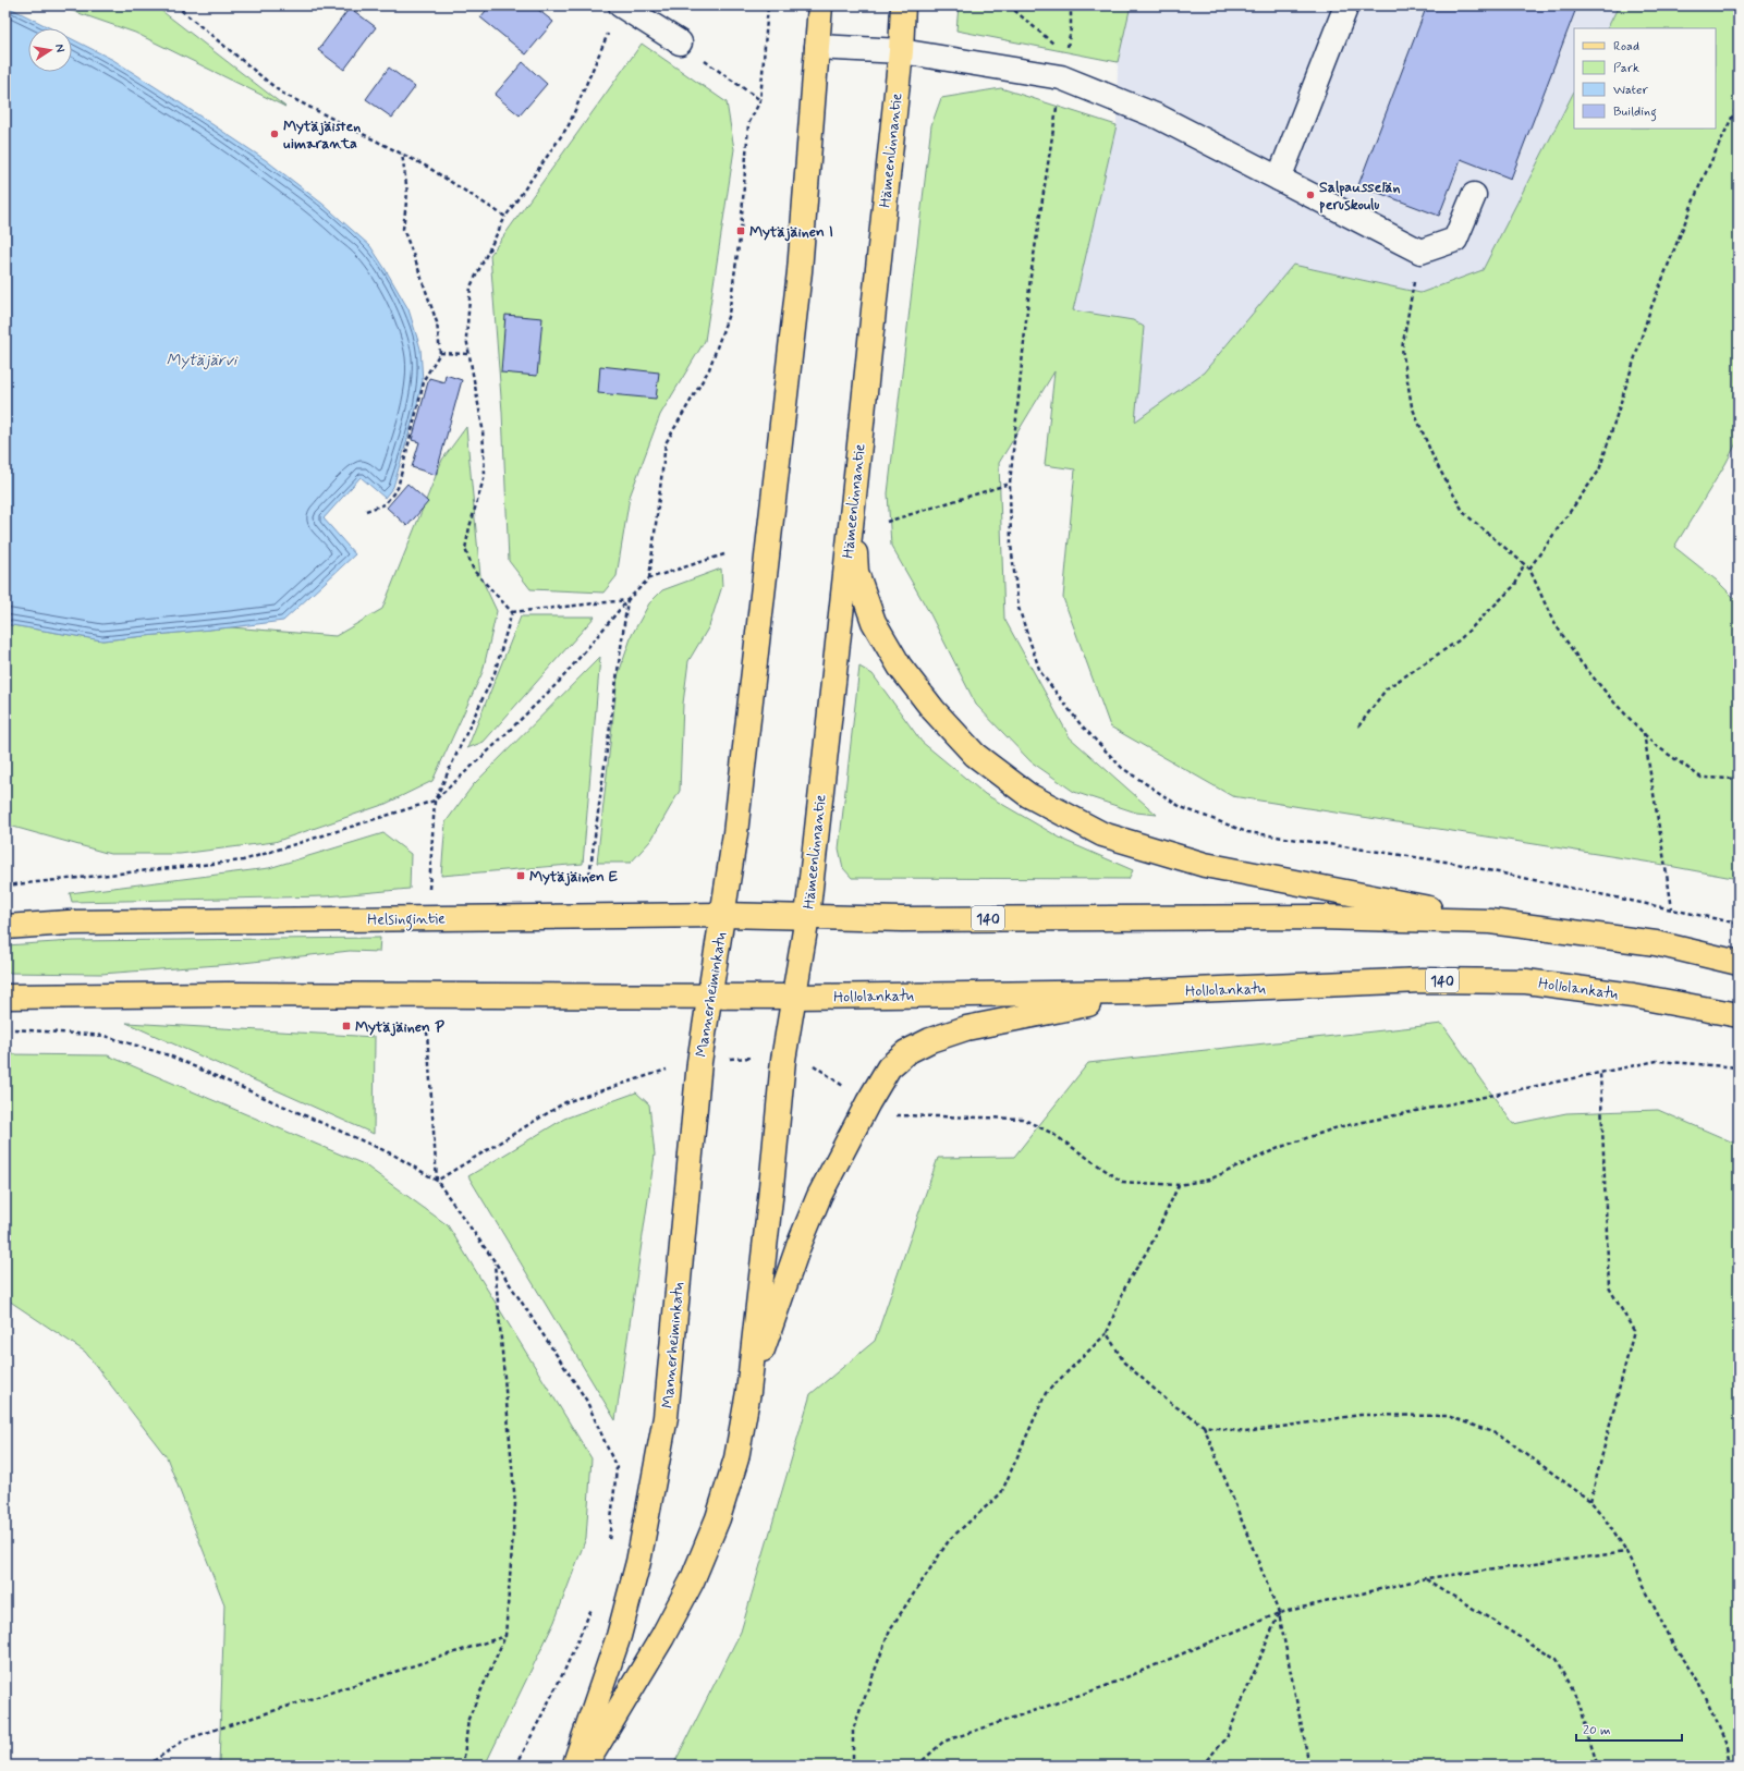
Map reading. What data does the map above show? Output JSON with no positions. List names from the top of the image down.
{
  "streets": {
    "main road": [
      "Hämeenlinnantie",
      "Helsingintie",
      "140",
      "Hollolankatu",
      "Mannerheiminkatu"
    ]
  },
  "crossings": [
    ["Hämeenlinnantie", "Helsingintie"],
    ["Hämeenlinnantie", "140"],
    ["Hämeenlinnantie", "Hollolankatu"],
    ["Helsingintie", "140"],
    ["Helsingintie", "Mannerheiminkatu"],
    ["140", "Hollolankatu"],
    ["140", "Mannerheiminkatu"],
    ["Hollolankatu", "Mannerheiminkatu"]
  ],
  "water": ["Mytäjärvi"],
  "places": {
    "other": ["Mytäjäisten uimaranta", "Salpausselän peruskoulu"],
    "transit": ["Mytäjäinen I", "Mytäjäinen E", "Mytäjäinen P"]
  },
  "legend": [
    "Road",
    "Park",
    "Water",
    "Building"
  ],
  "scale_bar": "20 m",
  "north": "right"
}
